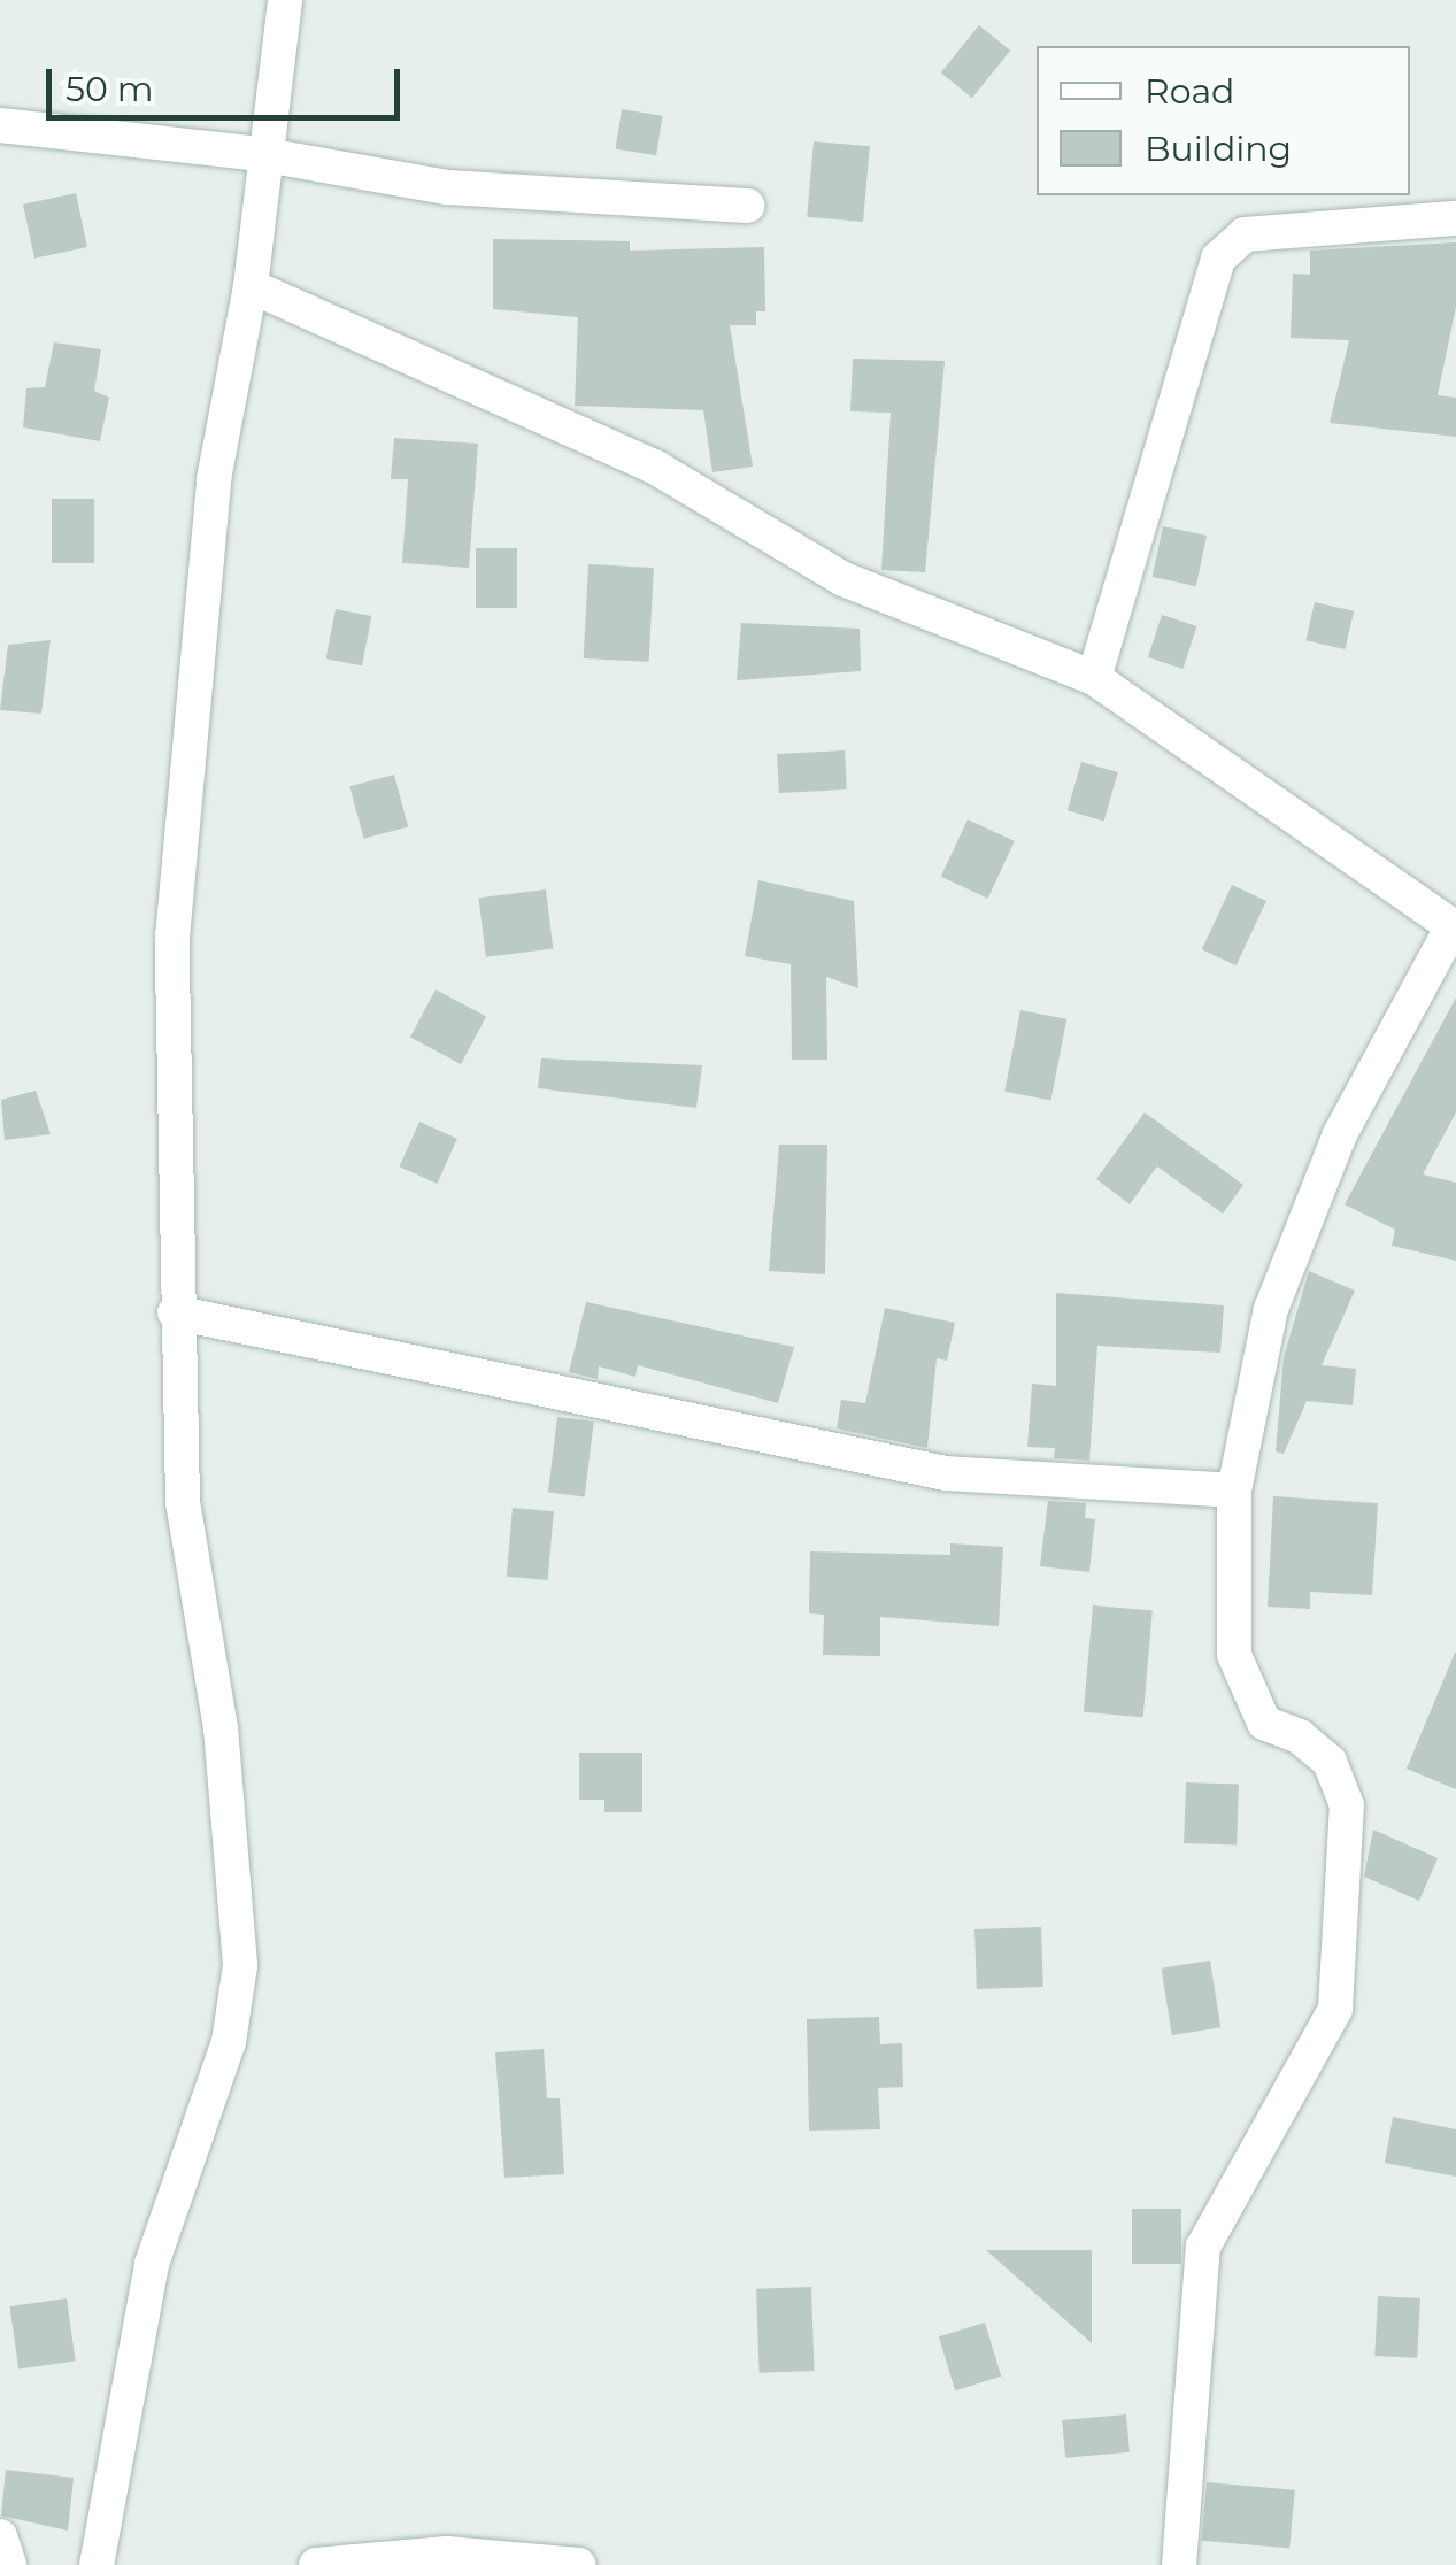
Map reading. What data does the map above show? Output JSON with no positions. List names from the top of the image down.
{
  "legend": ["Road", "Building"],
  "scale_bar": "50 m"
}
